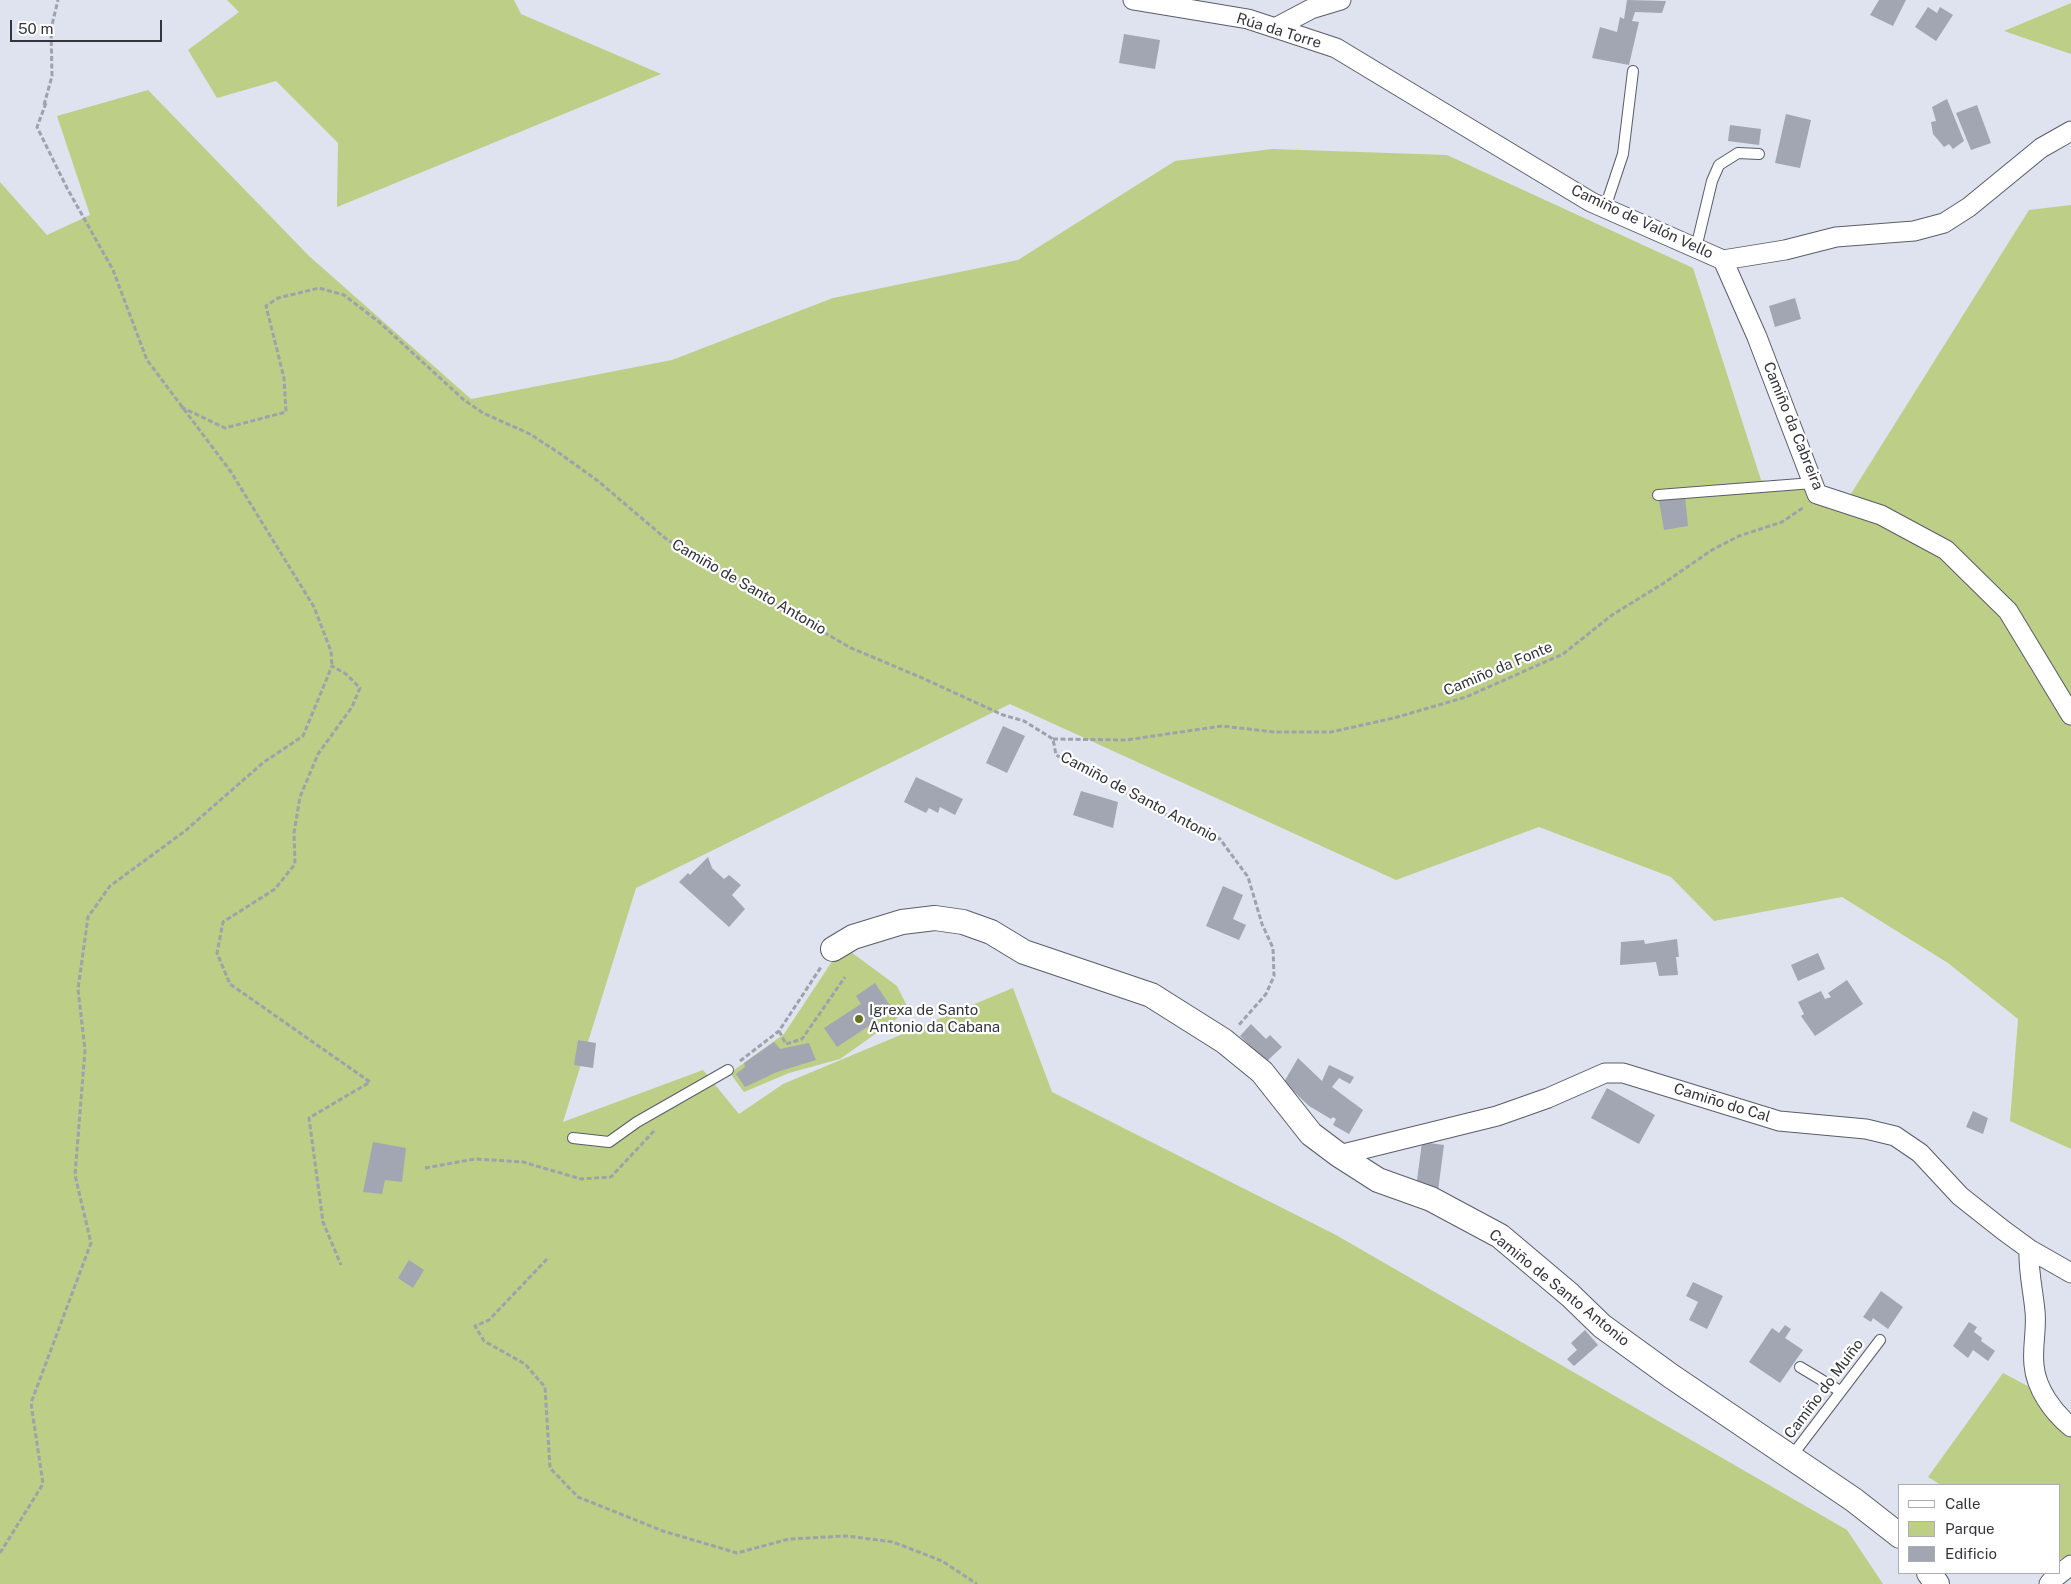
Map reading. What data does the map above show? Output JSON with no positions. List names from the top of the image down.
{
  "streets": {
    "street": [
      "Rúa da Torre",
      "Camiño de Valón Vello",
      "Camiño da Cabreira",
      "Camiño de Santo Antonio",
      "Camiño do Cal"
    ],
    "lane": ["Camiño do Muíño"],
    "path": ["Camiño da Fonte"]
  },
  "crossings": [
    ["Rúa da Torre", "Camiño de Valón Vello"],
    ["Camiño de Valón Vello", "Camiño da Cabreira"],
    ["Camiño da Cabreira", "Camiño da Fonte"],
    ["Camiño de Santo Antonio", "Camiño da Fonte"],
    ["Camiño de Santo Antonio", "Camiño do Cal"],
    ["Camiño de Santo Antonio", "Camiño do Muíño"]
  ],
  "places": ["Igrexa de Santo Antonio da Cabana"],
  "legend": ["Calle", "Parque", "Edificio"],
  "scale_bar": "50 m"
}
